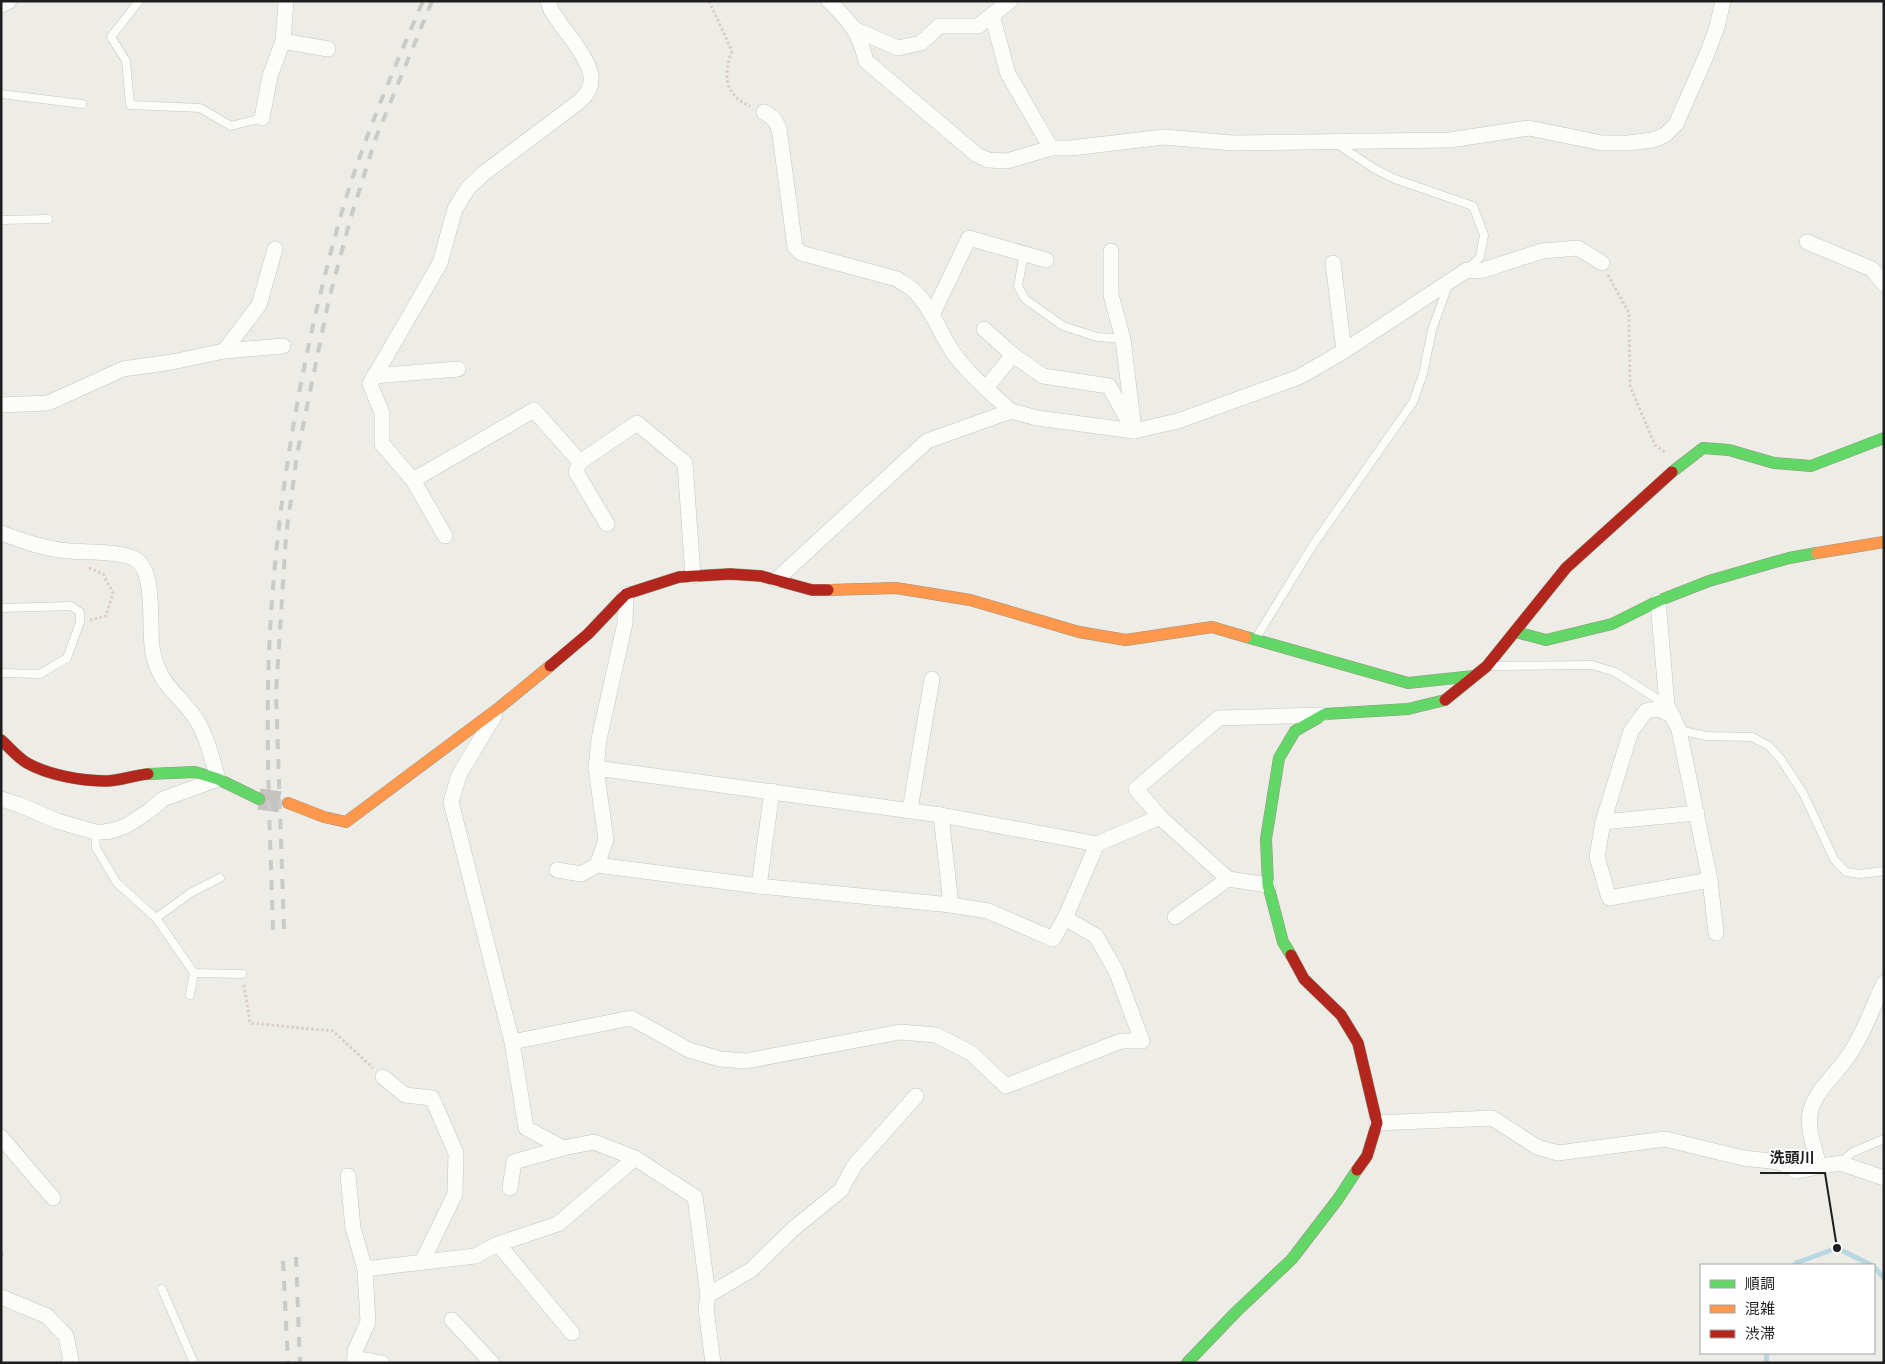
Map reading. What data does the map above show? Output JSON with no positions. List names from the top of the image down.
{
  "places": ["洗頭川"],
  "legend": ["順調", "混雑", "渋滞"]
}
